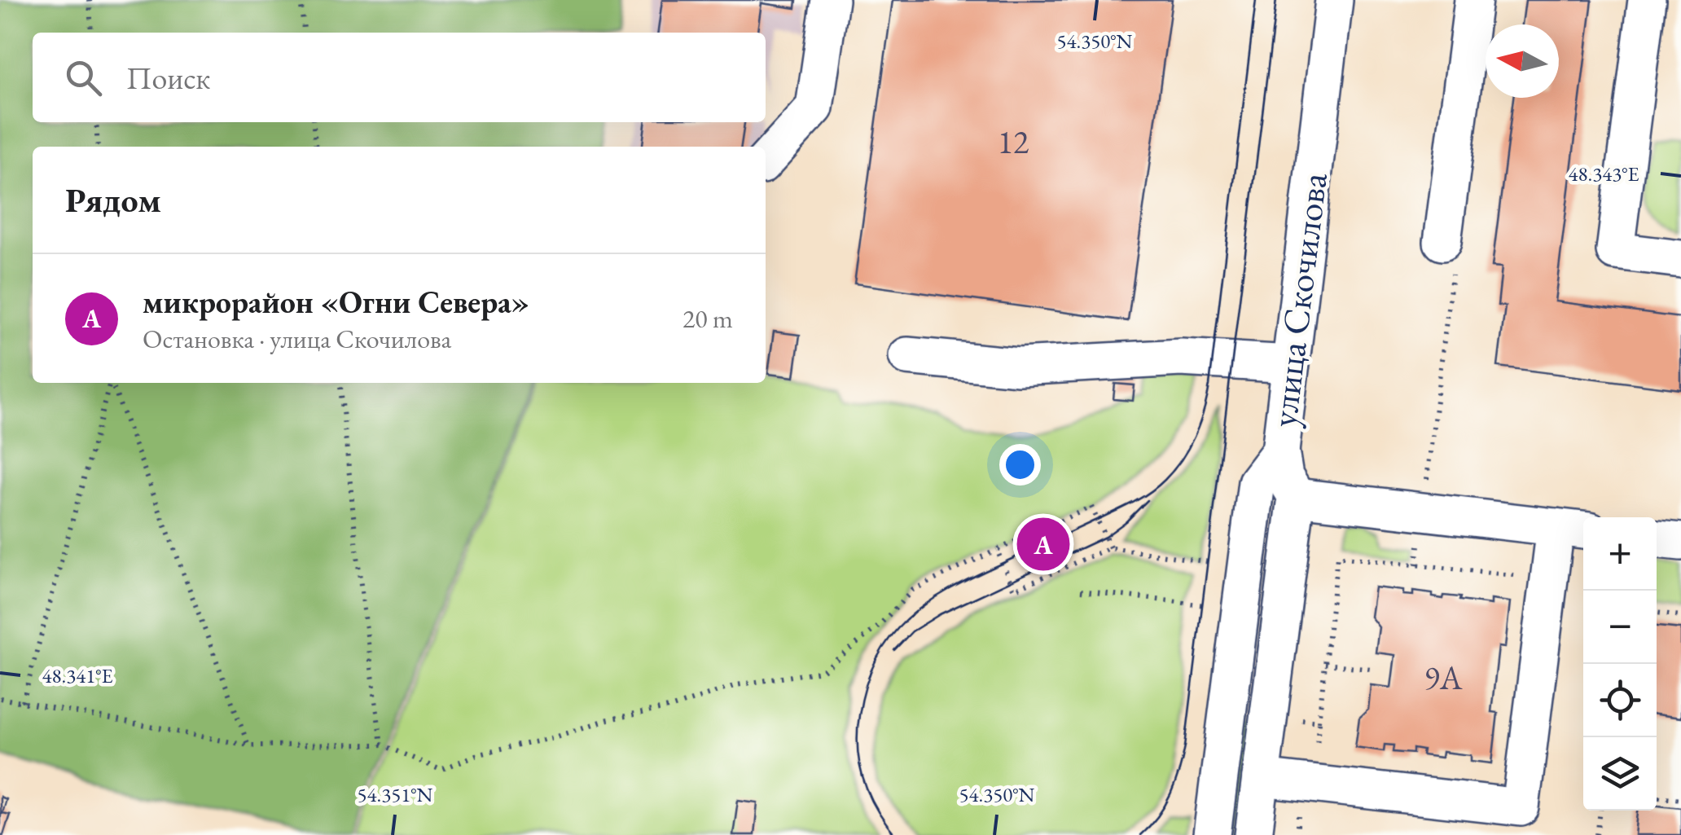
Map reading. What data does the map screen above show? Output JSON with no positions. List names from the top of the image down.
{
  "streets": {
    "street": ["улица Скочилова"]
  },
  "house_numbers": ["12", "9А"],
  "north": "left",
  "page": {
    "search": "Поиск",
    "heading": "Рядом",
    "list": [
      {
        "mark": "A",
        "name": "микрорайон «Огни Севера»",
        "note": "Остановка · улица Скочилова",
        "value": "20 m"
      }
    ],
    "pins": "A",
    "map_buttons": ["+", "−"]
  },
  "coordinates": [
    "54.350°N",
    "48.343°E",
    "48.341°E",
    "54.351°N"
  ]
}
